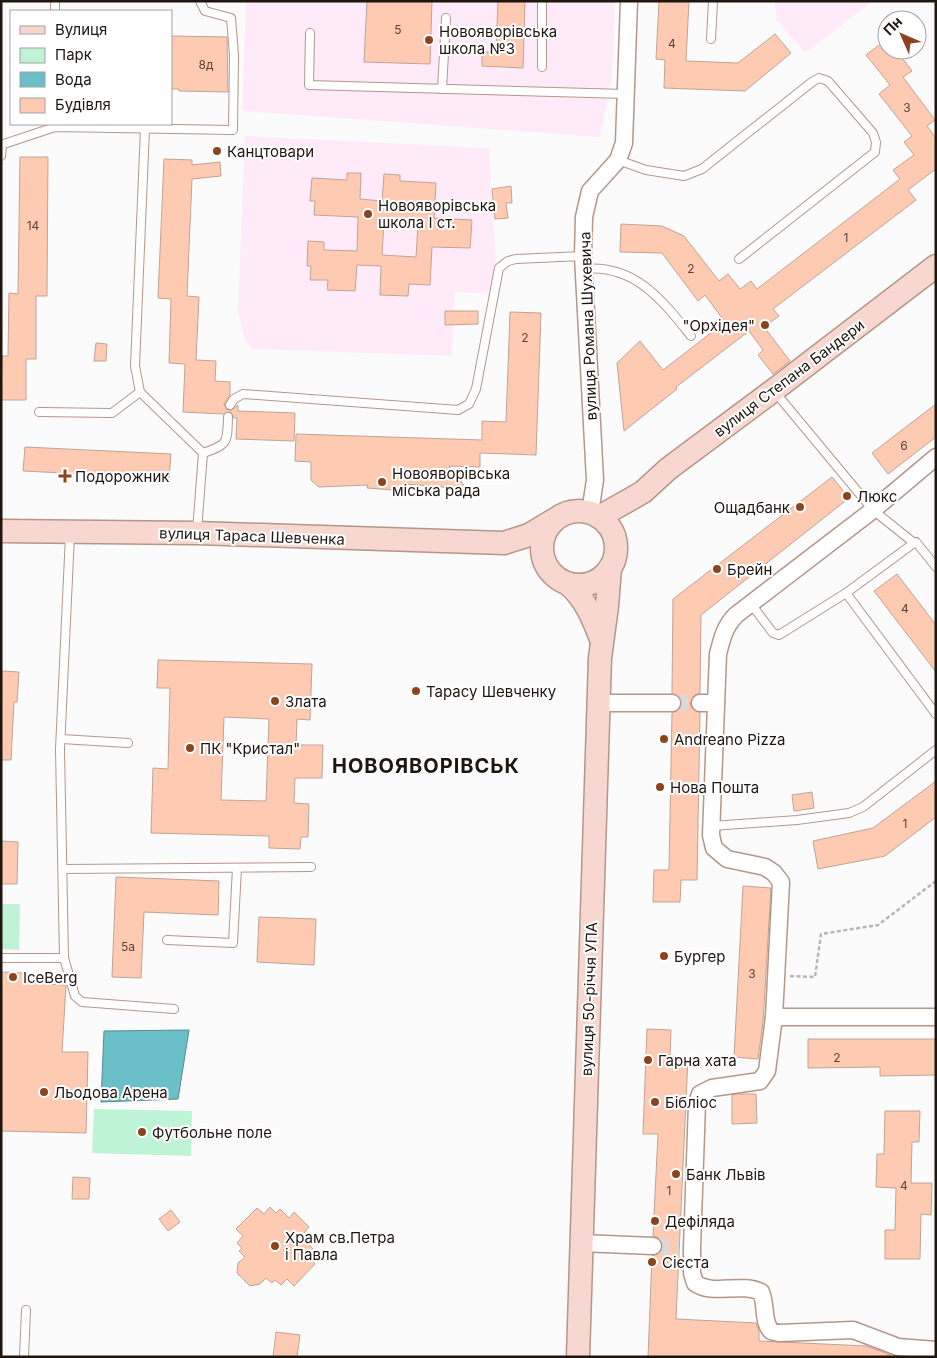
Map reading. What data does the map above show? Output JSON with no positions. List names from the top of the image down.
{
  "streets": {
    "street": [
      "вулиця Романа Шухевича",
      "вулиця Степана Бандери",
      "вулиця Тараса Шевченка",
      "вулиця 50-річчя УПА"
    ]
  },
  "crossings": [
    ["вулиця Романа Шухевича", "вулиця Степана Бандери"],
    ["вулиця Романа Шухевича", "вулиця Тараса Шевченка"],
    ["вулиця Романа Шухевича", "вулиця 50-річчя УПА"],
    ["вулиця Степана Бандери", "вулиця Тараса Шевченка"],
    ["вулиця Степана Бандери", "вулиця 50-річчя УПА"],
    ["вулиця Тараса Шевченка", "вулиця 50-річчя УПА"]
  ],
  "districts": ["НОВОЯВОРІВСЬК"],
  "places": {
    "other": [
      "Новояворівська школа №3",
      "Канцтовари",
      "Новояворівська школа І ст.",
      "\"Орхідея\"",
      "Новояворівська міська рада",
      "Люкс",
      "Ощадбанк",
      "Брейн",
      "Тарасу Шевченку",
      "Злата",
      "Andreano Pizza",
      "ПК \"Кристал\"",
      "Нова Пошта",
      "Бургер",
      "IceBerg",
      "Гарна хата",
      "Льодова Арена",
      "Бібліос",
      "Футбольне поле",
      "Банк Львів",
      "Дефіляда",
      "Храм св.Петра і Павла",
      "Сієста"
    ],
    "health": ["Подорожник"]
  },
  "house_numbers": [
    "5",
    "4",
    "8д",
    "3",
    "14",
    "1",
    "2",
    "2",
    "6",
    "4",
    "1",
    "5а",
    "3",
    "2",
    "4",
    "1"
  ],
  "legend": [
    "Вулиця",
    "Парк",
    "Вода",
    "Будівля"
  ],
  "north": "top left"
}
